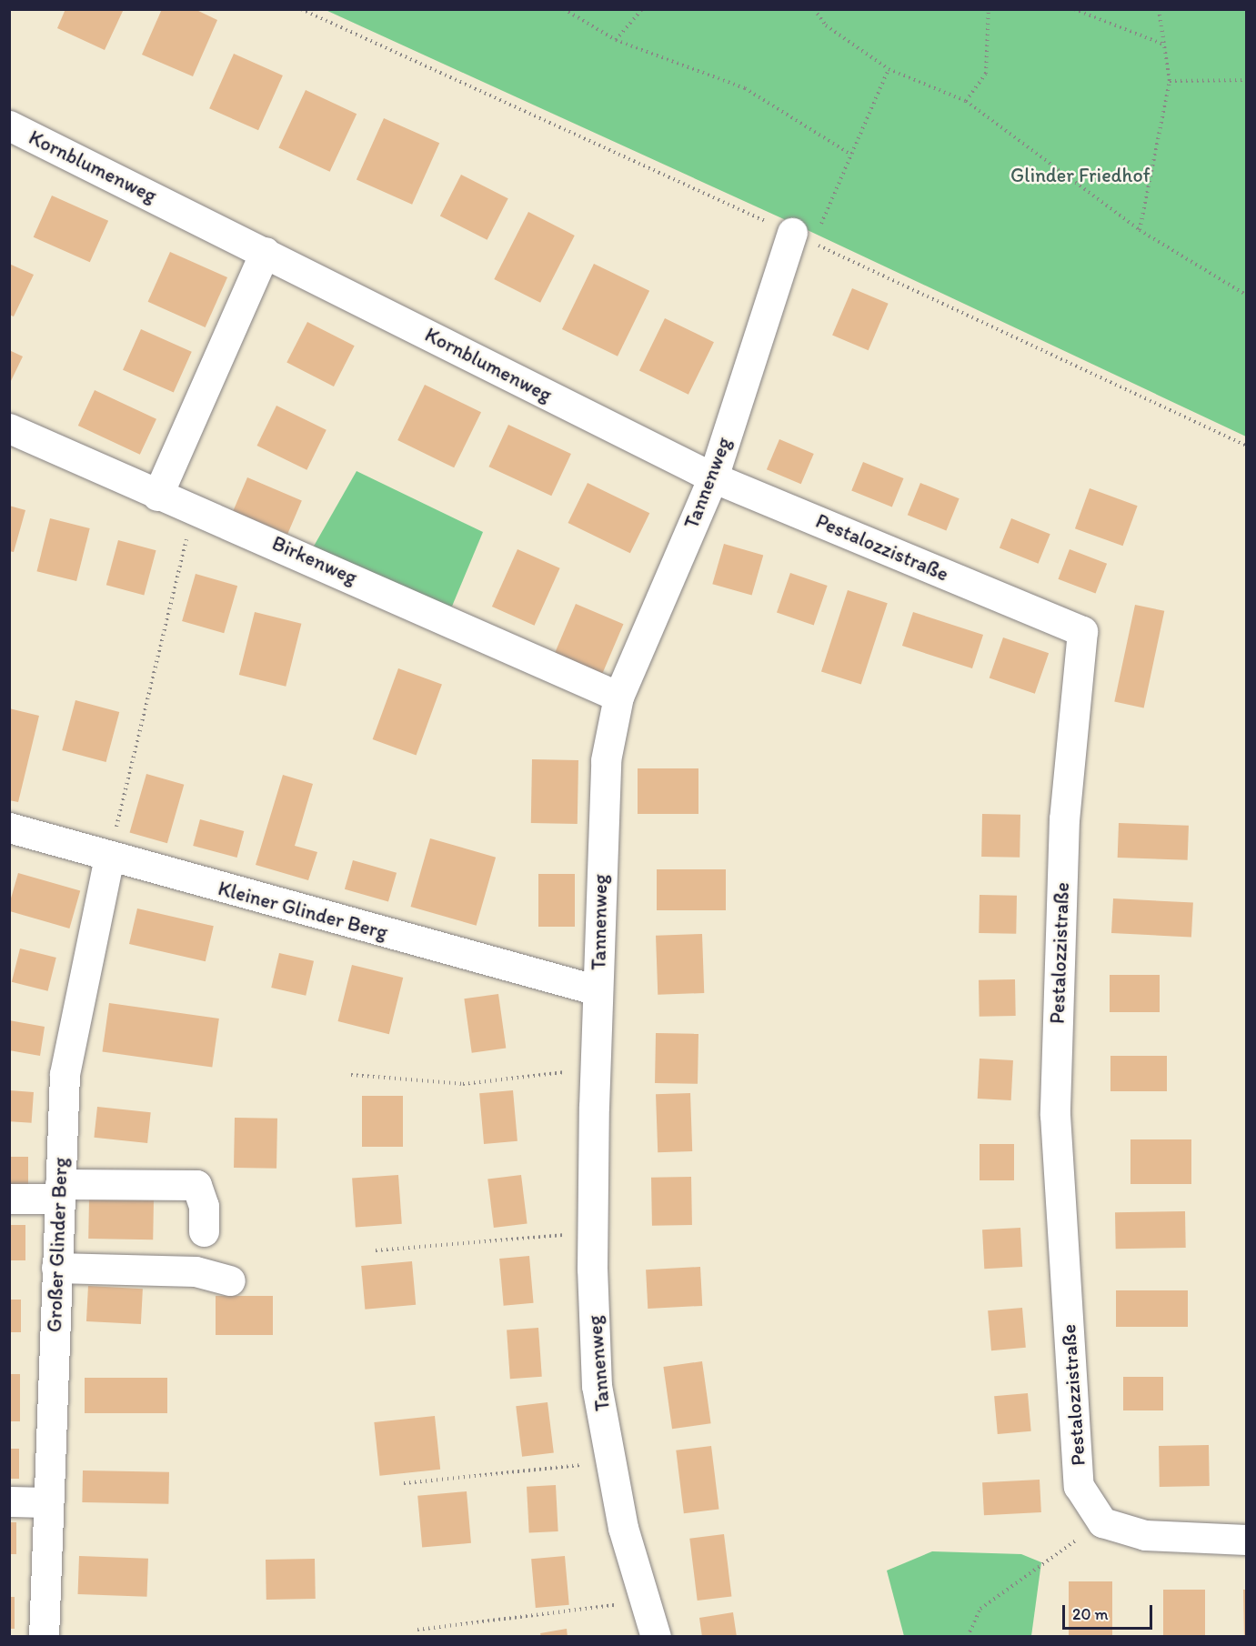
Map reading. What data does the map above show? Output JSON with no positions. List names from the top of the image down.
{
  "streets": {
    "street": [
      "Kornblumenweg",
      "Tannenweg",
      "Pestalozzistraße",
      "Birkenweg",
      "Kleiner Glinder Berg",
      "Großer Glinder Berg"
    ]
  },
  "crossings": [
    ["Kornblumenweg", "Tannenweg"],
    ["Kornblumenweg", "Pestalozzistraße"],
    ["Tannenweg", "Pestalozzistraße"],
    ["Tannenweg", "Birkenweg"],
    ["Tannenweg", "Kleiner Glinder Berg"],
    ["Kleiner Glinder Berg", "Großer Glinder Berg"]
  ],
  "parks": ["Glinder Friedhof"],
  "scale_bar": "20 m"
}
